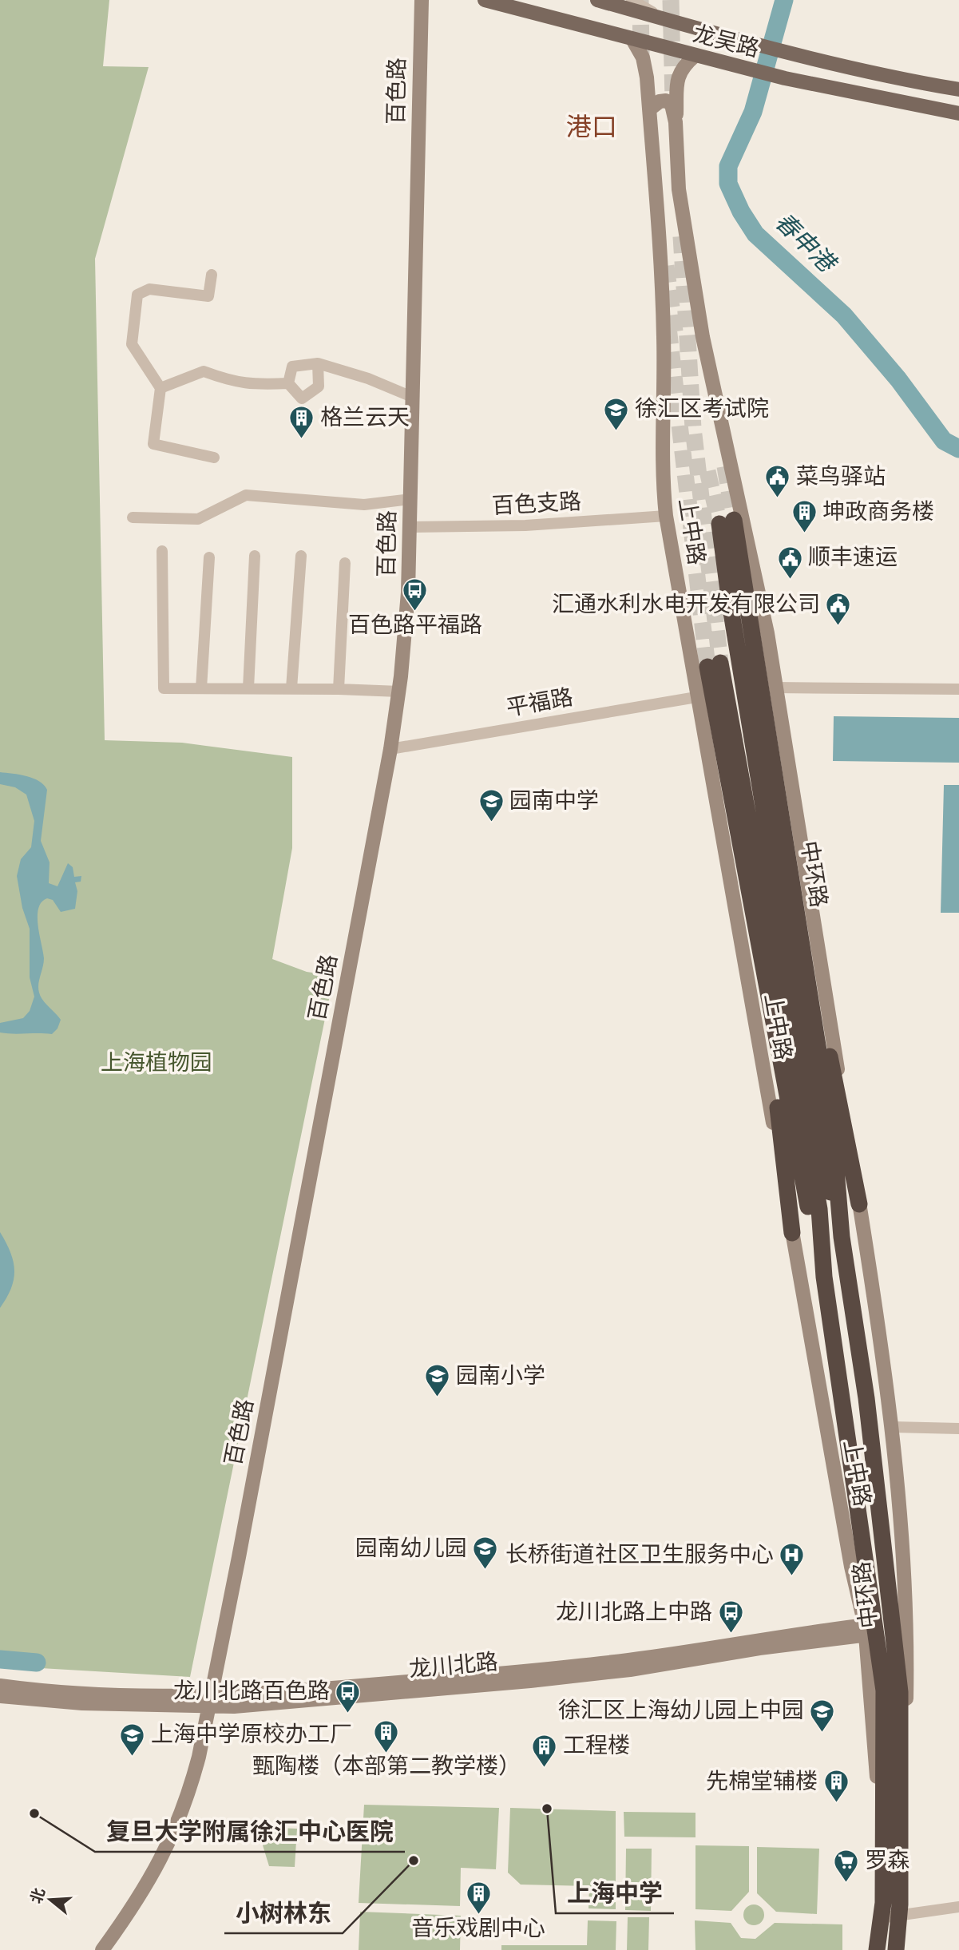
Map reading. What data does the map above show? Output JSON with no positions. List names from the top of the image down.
{
  "streets": {
    "highway": ["中环路"],
    "main road": [
      "龙吴路",
      "百色路",
      "上中路",
      "龙川北路"
    ],
    "street": ["百色支路", "平福路"]
  },
  "crossings": [
    ["龙吴路", "上中路"],
    ["百色路", "百色支路"],
    ["百色路", "平福路"],
    ["百色路", "龙川北路"],
    ["百色支路", "上中路"],
    ["上中路", "平福路"],
    ["上中路", "龙川北路"]
  ],
  "districts": ["港口"],
  "water": ["春申港"],
  "parks": ["上海植物园"],
  "places": {
    "school or university": [
      "徐汇区考试院",
      "园南中学",
      "园南小学",
      "园南幼儿园",
      "徐汇区上海幼儿园上中园",
      "上海中学原校办工厂"
    ],
    "building": [
      "格兰云天",
      "坤政商务楼",
      "甄陶楼（本部第二教学楼）",
      "工程楼",
      "先棉堂辅楼",
      "音乐戏剧中心"
    ],
    "public building": ["菜鸟驿站", "顺丰速运", "汇通水利水电开发有限公司"],
    "bus stop": ["百色路平福路", "龙川北路上中路", "龙川北路百色路"],
    "hospital": ["长桥街道社区卫生服务中心"],
    "other": ["上海中学", "复旦大学附属徐汇中心医院", "小树林东"],
    "supermarket": ["罗森"]
  },
  "north": "left"
}
